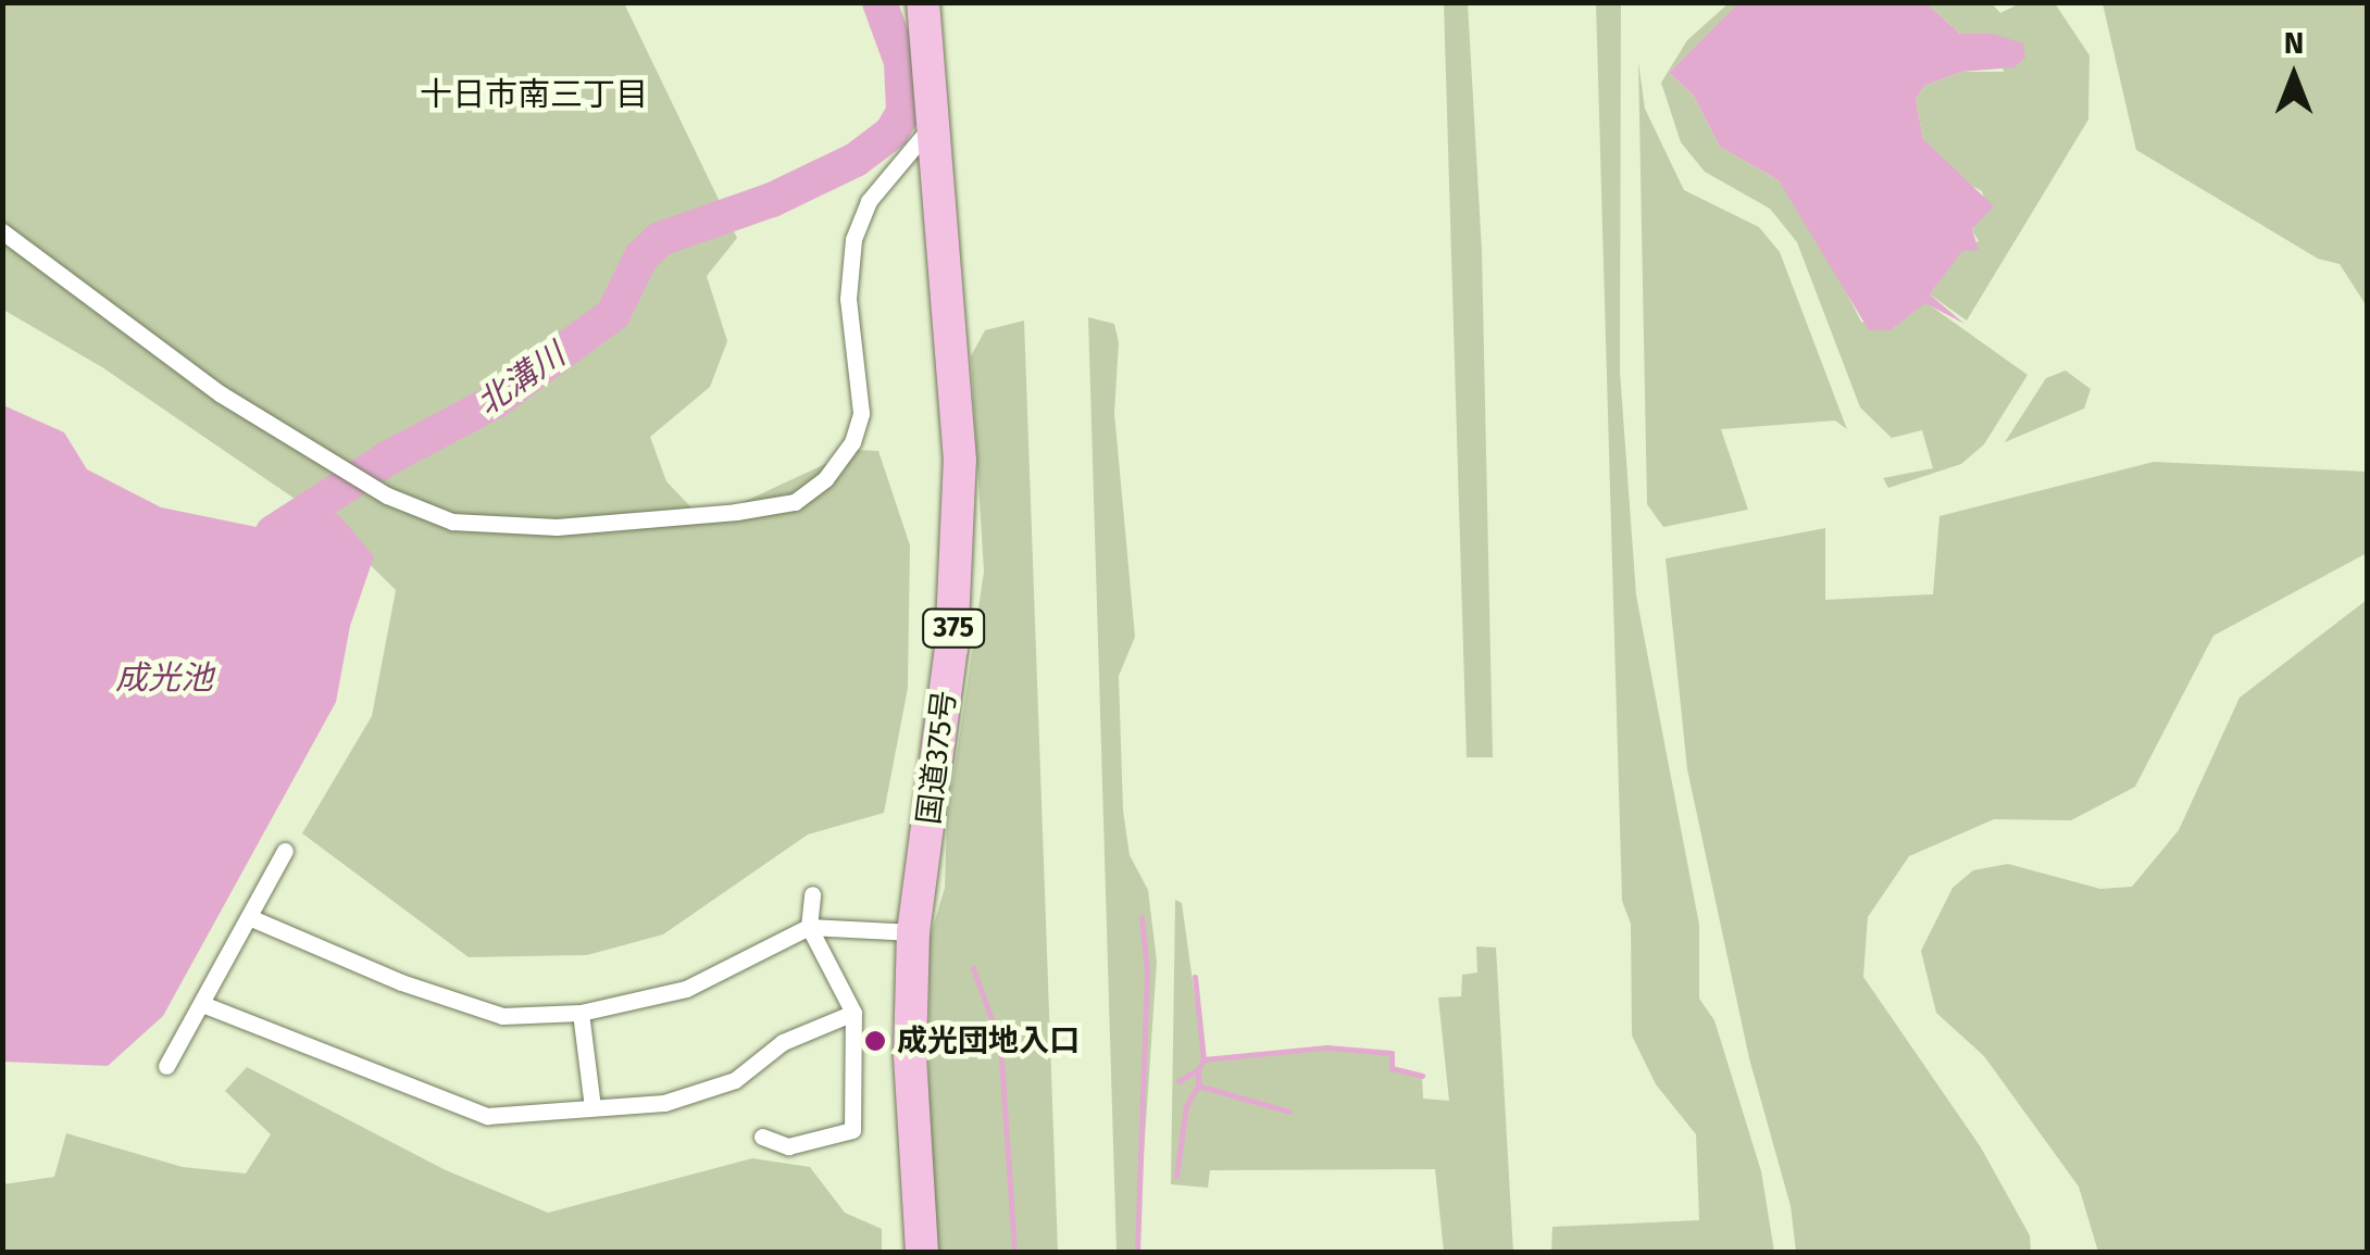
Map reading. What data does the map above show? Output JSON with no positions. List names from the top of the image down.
{
  "streets": {
    "highway": ["375", "国道375号"]
  },
  "districts": ["十日市南三丁目"],
  "water": ["北溝川", "成光池"],
  "places": ["成光団地入口"],
  "north": "top"
}
